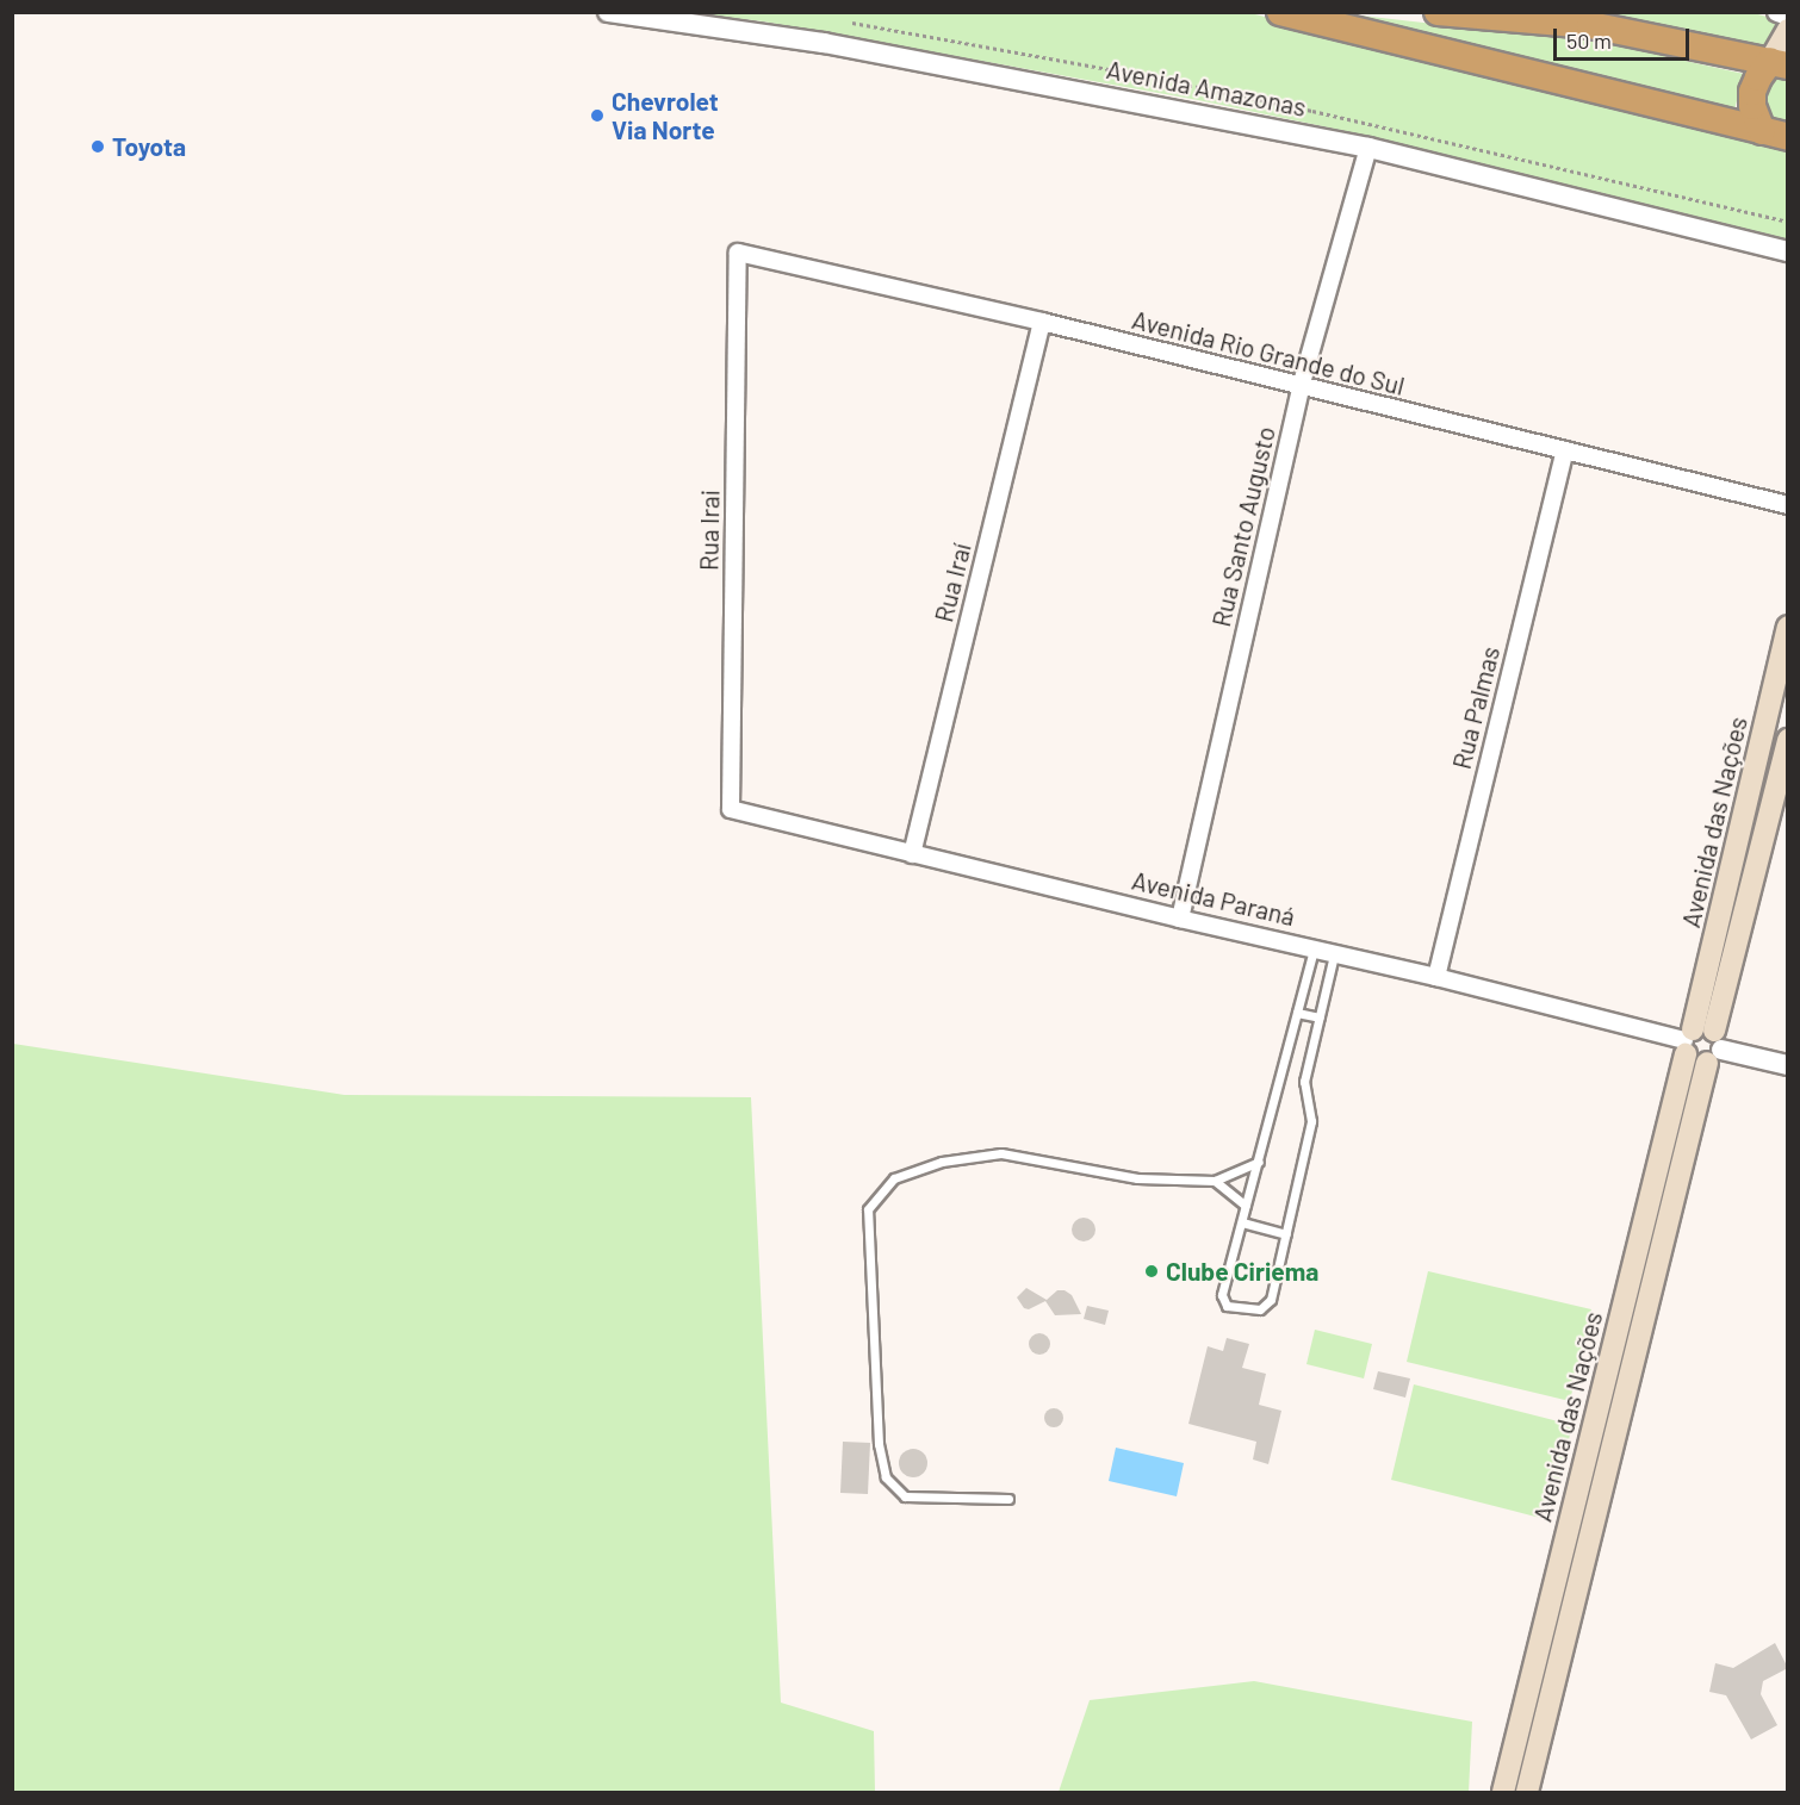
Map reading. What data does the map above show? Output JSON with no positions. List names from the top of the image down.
{
  "streets": {
    "main road": ["Avenida das Nações"],
    "street": [
      "Avenida Amazonas",
      "Avenida Rio Grande do Sul",
      "Rua Santo Augusto",
      "Rua Irai",
      "Rua Iraí",
      "Rua Palmas",
      "Avenida Paraná"
    ]
  },
  "crossings": [
    ["Avenida Amazonas", "Rua Santo Augusto"],
    ["Avenida Rio Grande do Sul", "Rua Santo Augusto"],
    ["Avenida Rio Grande do Sul", "Rua Irai"],
    ["Avenida Rio Grande do Sul", "Rua Iraí"],
    ["Avenida Rio Grande do Sul", "Rua Palmas"],
    ["Rua Santo Augusto", "Avenida Paraná"],
    ["Rua Irai", "Avenida Paraná"],
    ["Rua Iraí", "Avenida Paraná"],
    ["Rua Palmas", "Avenida Paraná"],
    ["Avenida das Nações", "Avenida Paraná"]
  ],
  "places": ["Chevrolet Via Norte", "Toyota", "Clube Ciriema"],
  "scale_bar": "50 m"
}
